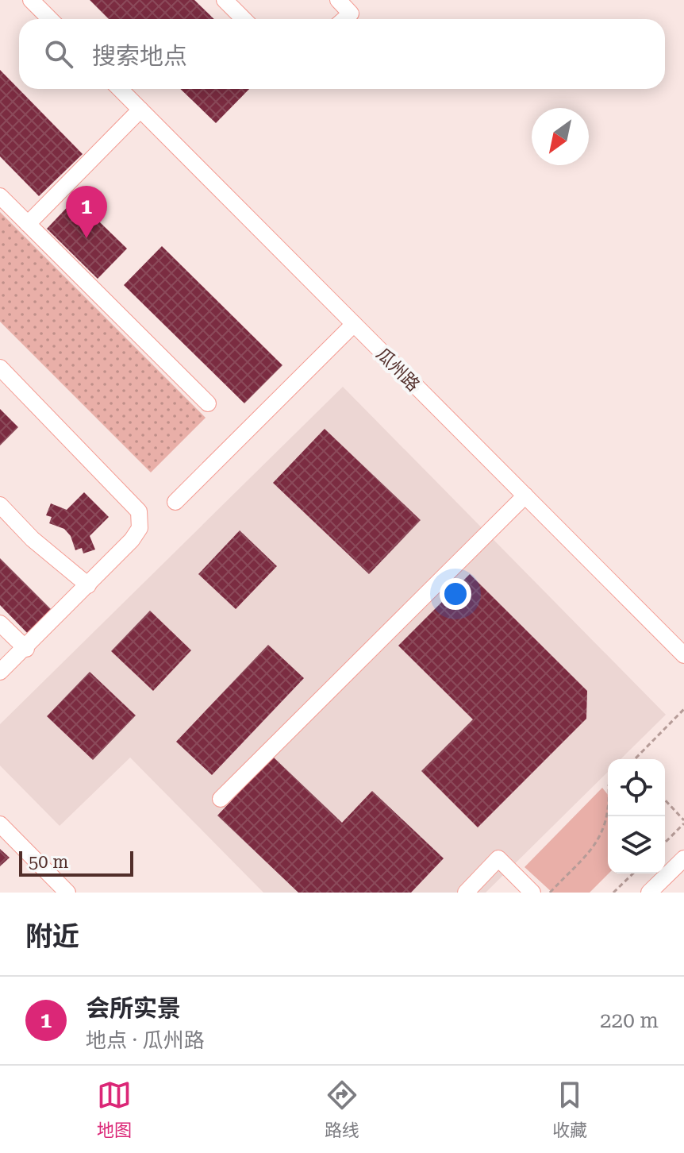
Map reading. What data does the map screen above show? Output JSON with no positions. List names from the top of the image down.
{
  "streets": {
    "street": ["瓜州路"]
  },
  "scale_bar": "50 m",
  "north": "bottom left",
  "page": {
    "search": "搜索地点",
    "pins": "1",
    "scale": "50 m",
    "heading": "附近",
    "list": [
      {
        "mark": "1",
        "name": "会所实景",
        "note": "地点 · 瓜州路",
        "value": "220 m"
      }
    ],
    "nav": ["地图", "路线", "收藏"]
  }
}
